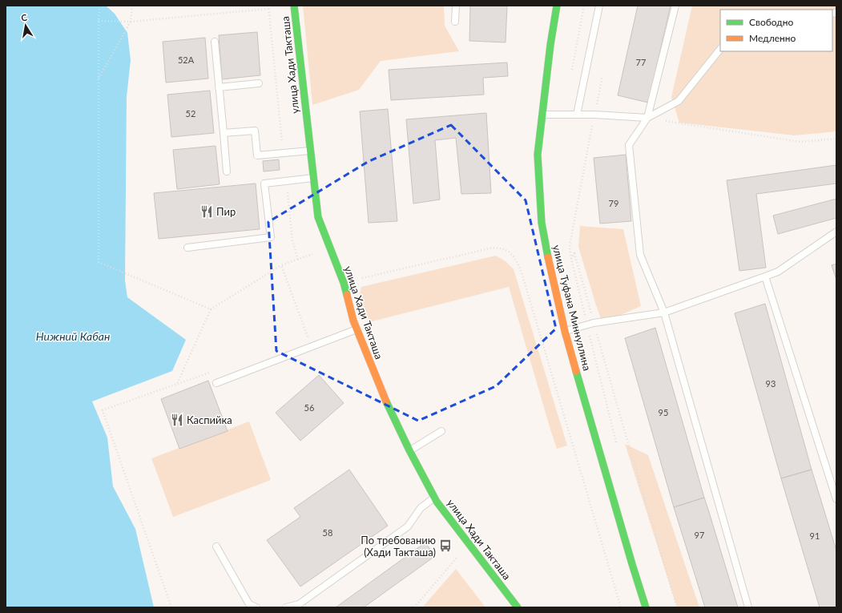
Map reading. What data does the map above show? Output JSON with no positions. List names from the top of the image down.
{
  "streets": {
    "street": ["улица Хади Такташа", "улица Туфана Миннуллина"]
  },
  "water": ["Нижний Кабан"],
  "places": {
    "restaurant": ["Пир", "Каспийка"],
    "bus stop": ["По требованию (Хади Такташа)"]
  },
  "house_numbers": [
    "52А",
    "77",
    "52",
    "79",
    "93",
    "56",
    "95",
    "58",
    "97",
    "91"
  ],
  "legend": ["Свободно", "Медленно"],
  "north": "top"
}
